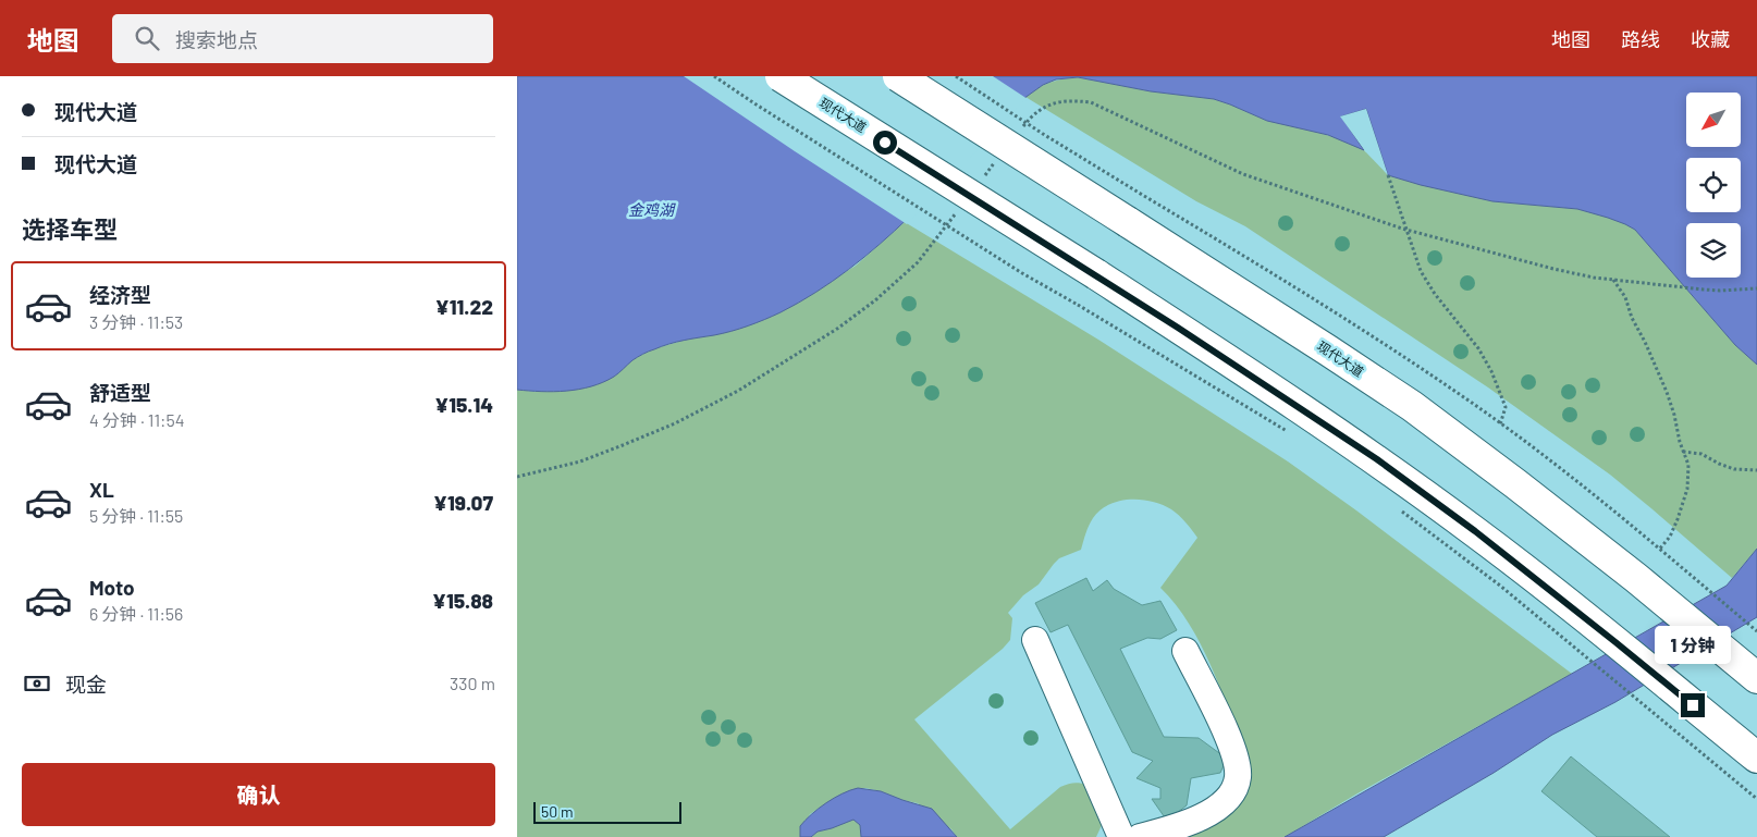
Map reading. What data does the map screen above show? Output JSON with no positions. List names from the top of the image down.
{
  "streets": {
    "main road": ["现代大道"]
  },
  "water": ["金鸡湖"],
  "scale_bar": "50 m",
  "north": "bottom left",
  "page": {
    "header": "地图",
    "search": "搜索地点",
    "nav": ["地图", "路线", "收藏"],
    "banner": ["现代大道", "现代大道"],
    "heading": "选择车型",
    "list": [
      {
        "name": "经济型",
        "note": "3 分钟 · 11:53",
        "value": "¥11.22"
      },
      {
        "name": "舒适型",
        "note": "4 分钟 · 11:54",
        "value": "¥15.14"
      },
      {
        "name": "XL",
        "note": "5 分钟 · 11:55",
        "value": "¥19.07"
      },
      {
        "name": "Moto",
        "note": "6 分钟 · 11:56",
        "value": "¥15.88"
      }
    ],
    "bubble": "1 分钟",
    "pay": ["现金", "330 m"],
    "buttons": "确认",
    "scale": "50 m"
  }
}
